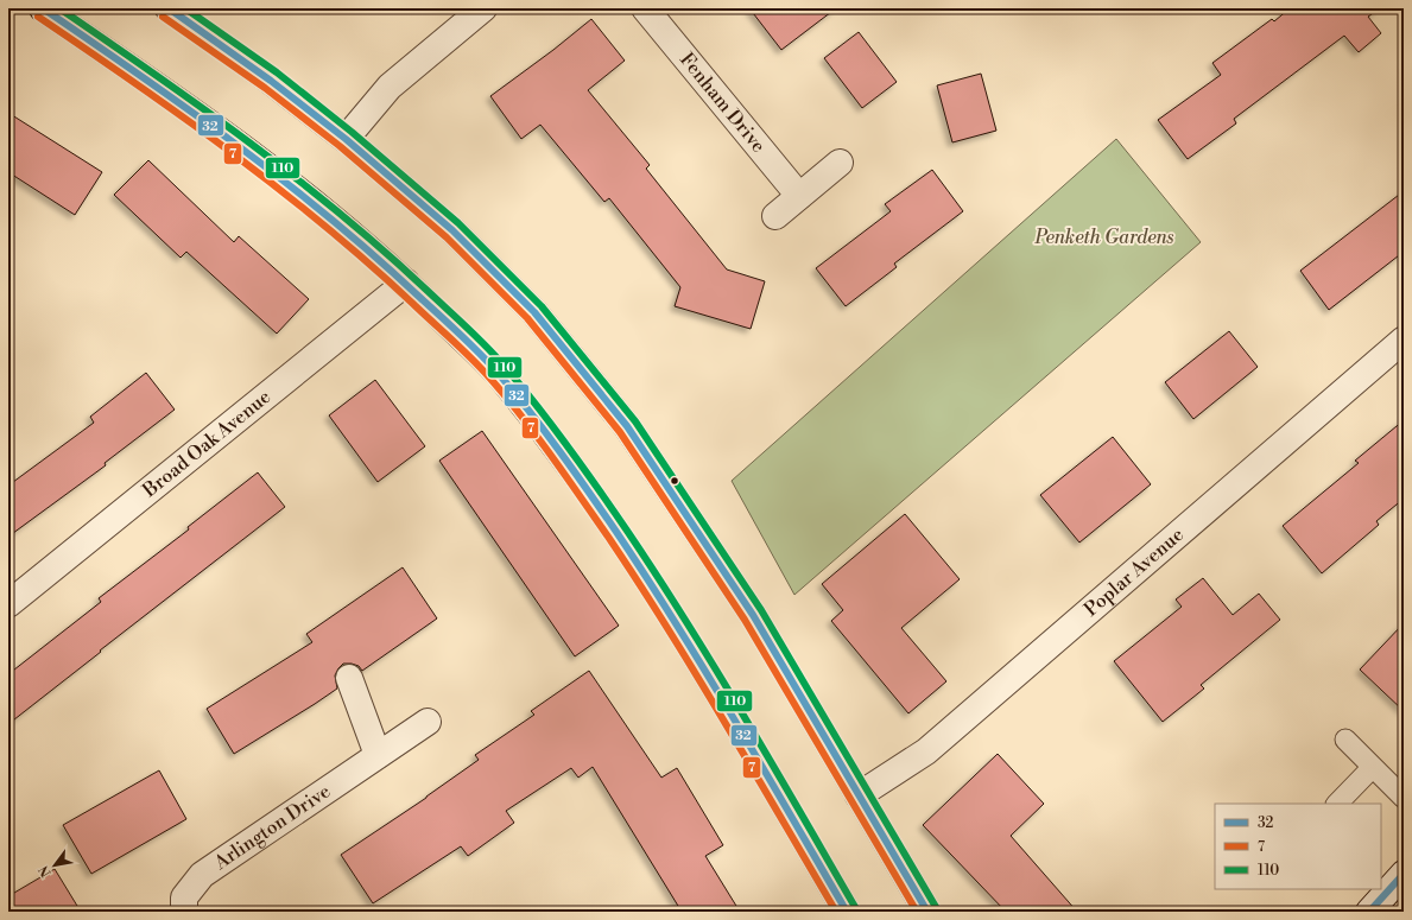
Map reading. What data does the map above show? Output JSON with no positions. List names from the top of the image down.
{
  "streets": {
    "street": [
      "Fenham Drive",
      "Broad Oak Avenue",
      "Poplar Avenue",
      "Arlington Drive"
    ]
  },
  "parks": ["Penketh Gardens"],
  "lines": ["transit line 32", "transit line 110", "transit line 7"],
  "legend": ["32", "7", "110"],
  "north": "bottom left"
}
